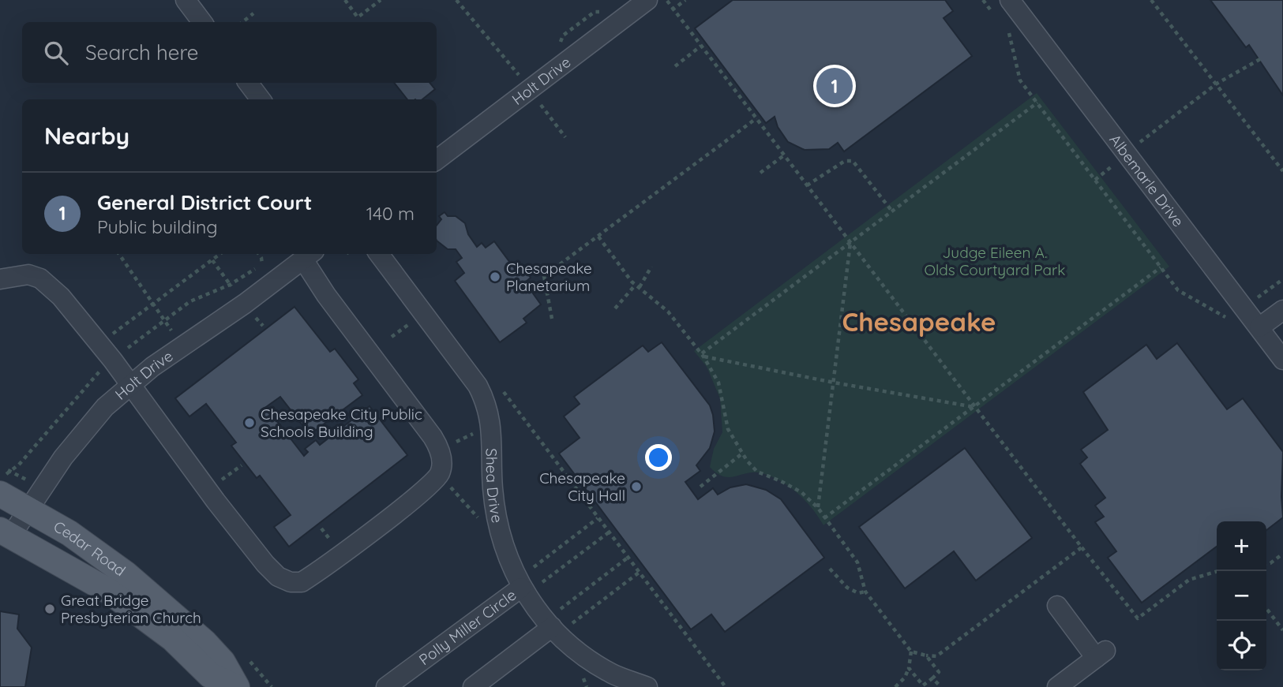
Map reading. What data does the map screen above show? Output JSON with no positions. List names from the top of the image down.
{
  "streets": {
    "main road": ["Cedar Road"],
    "street": [
      "Holt Drive",
      "Albemarle Drive",
      "Shea Drive",
      "Polly Miller Circle"
    ]
  },
  "crossings": [
    ["Holt Drive", "Cedar Road"],
    ["Shea Drive", "Polly Miller Circle"]
  ],
  "districts": ["Chesapeake"],
  "parks": ["Judge Eileen A. Olds Courtyard Park"],
  "places": [
    "Chesapeake Planetarium",
    "Chesapeake City Public Schools Building",
    "Chesapeake City Hall",
    "Great Bridge Presbyterian Church"
  ],
  "page": {
    "search": "Search here",
    "pins": "1",
    "heading": "Nearby",
    "list": [
      {
        "mark": "1",
        "name": "General District Court",
        "note": "Public building",
        "value": "140 m"
      }
    ],
    "map_buttons": ["+", "−"]
  }
}
